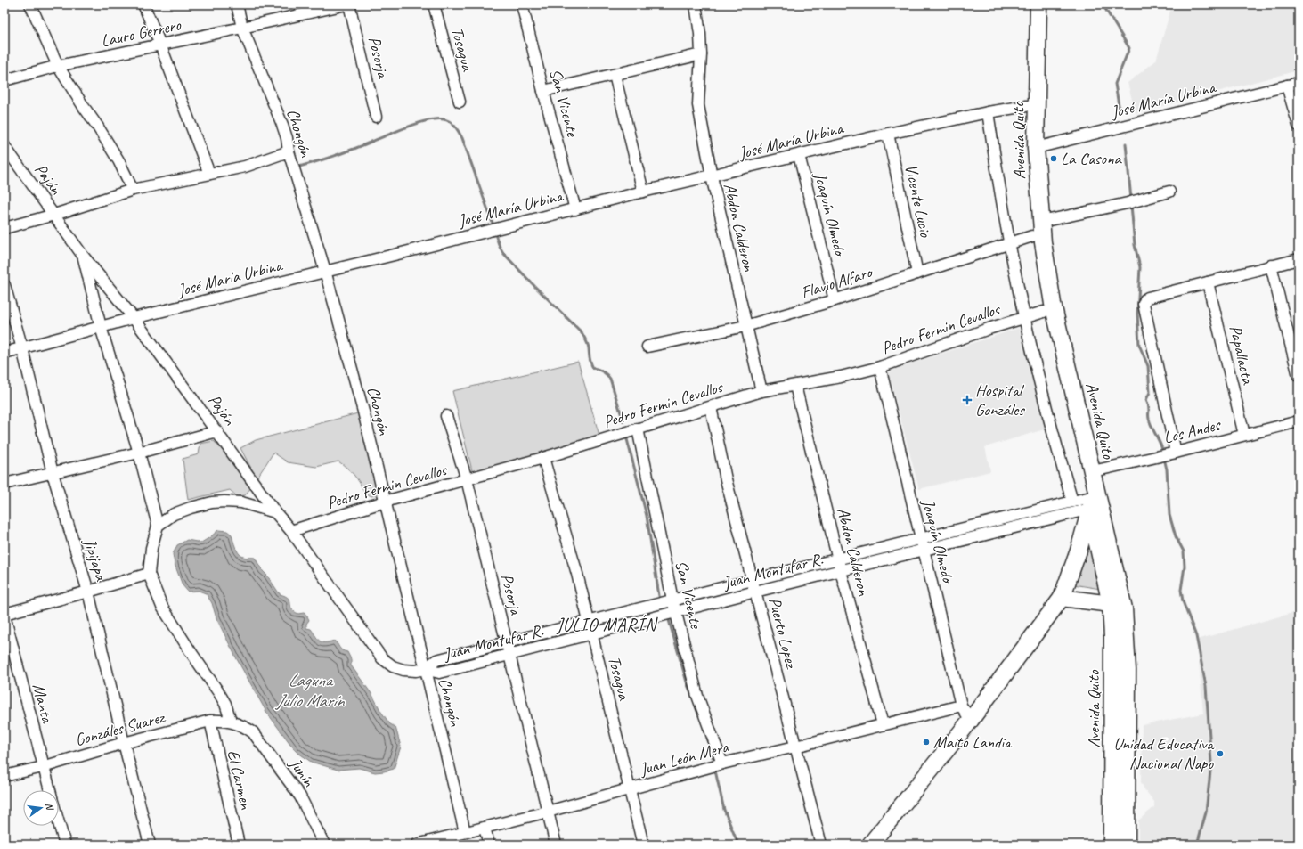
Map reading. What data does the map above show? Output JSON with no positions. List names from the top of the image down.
{
  "streets": {
    "highway": ["Avenida Quito"],
    "street": [
      "Lauro Gerrero",
      "Tosagua",
      "Posorja",
      "José María Urbina",
      "San Vicente",
      "Chongón",
      "Paján",
      "Vicente Lucio",
      "Joaquín Olmedo",
      "Abdon Calderon",
      "Flavio Alfaro",
      "Pedro Fermin Cevallos",
      "Papallacta",
      "Los Andes",
      "Jipijapa",
      "Juan Montufar R.",
      "Puerto Lopez",
      "Manta",
      "Gonzáles Suarez",
      "Juan León Mera",
      "Junín",
      "El Carmen"
    ]
  },
  "crossings": [
    ["Lauro Gerrero", "Chongón"],
    ["Tosagua", "Pedro Fermin Cevallos"],
    ["Tosagua", "Juan Montufar R."],
    ["Tosagua", "Juan León Mera"],
    ["Posorja", "Pedro Fermin Cevallos"],
    ["Posorja", "Juan Montufar R."],
    ["Posorja", "Juan León Mera"],
    ["José María Urbina", "San Vicente"],
    ["José María Urbina", "Chongón"],
    ["José María Urbina", "Avenida Quito"],
    ["José María Urbina", "Paján"],
    ["José María Urbina", "Vicente Lucio"],
    ["José María Urbina", "Joaquín Olmedo"],
    ["José María Urbina", "Abdon Calderon"],
    ["José María Urbina", "Jipijapa"],
    ["San Vicente", "Pedro Fermin Cevallos"],
    ["San Vicente", "Juan Montufar R."],
    ["San Vicente", "Juan León Mera"],
    ["Chongón", "Paján"],
    ["Chongón", "Pedro Fermin Cevallos"],
    ["Chongón", "Juan Montufar R."],
    ["Chongón", "Juan León Mera"],
    ["Avenida Quito", "Flavio Alfaro"],
    ["Avenida Quito", "Pedro Fermin Cevallos"],
    ["Avenida Quito", "Los Andes"],
    ["Avenida Quito", "Juan Montufar R."],
    ["Paján", "Pedro Fermin Cevallos"],
    ["Paján", "Juan Montufar R."],
    ["Vicente Lucio", "Flavio Alfaro"],
    ["Joaquín Olmedo", "Flavio Alfaro"],
    ["Joaquín Olmedo", "Pedro Fermin Cevallos"],
    ["Joaquín Olmedo", "Juan Montufar R."],
    ["Joaquín Olmedo", "Juan León Mera"],
    ["Abdon Calderon", "Flavio Alfaro"],
    ["Abdon Calderon", "Pedro Fermin Cevallos"],
    ["Abdon Calderon", "Juan Montufar R."],
    ["Abdon Calderon", "Juan León Mera"],
    ["Pedro Fermin Cevallos", "Puerto Lopez"],
    ["Papallacta", "Los Andes"],
    ["Jipijapa", "Gonzáles Suarez"],
    ["Juan Montufar R.", "Puerto Lopez"],
    ["Puerto Lopez", "Juan León Mera"],
    ["Manta", "Gonzáles Suarez"],
    ["Gonzáles Suarez", "Junín"],
    ["Gonzáles Suarez", "El Carmen"]
  ],
  "districts": ["JULIO MARÍN"],
  "water": ["Laguna Julio Marín"],
  "places": {
    "other": ["La Casona", "Maito Landia", "Unidad Educativa Nacional Napo"],
    "health": ["Hospital Gonzáles"]
  },
  "north": "right"
}
